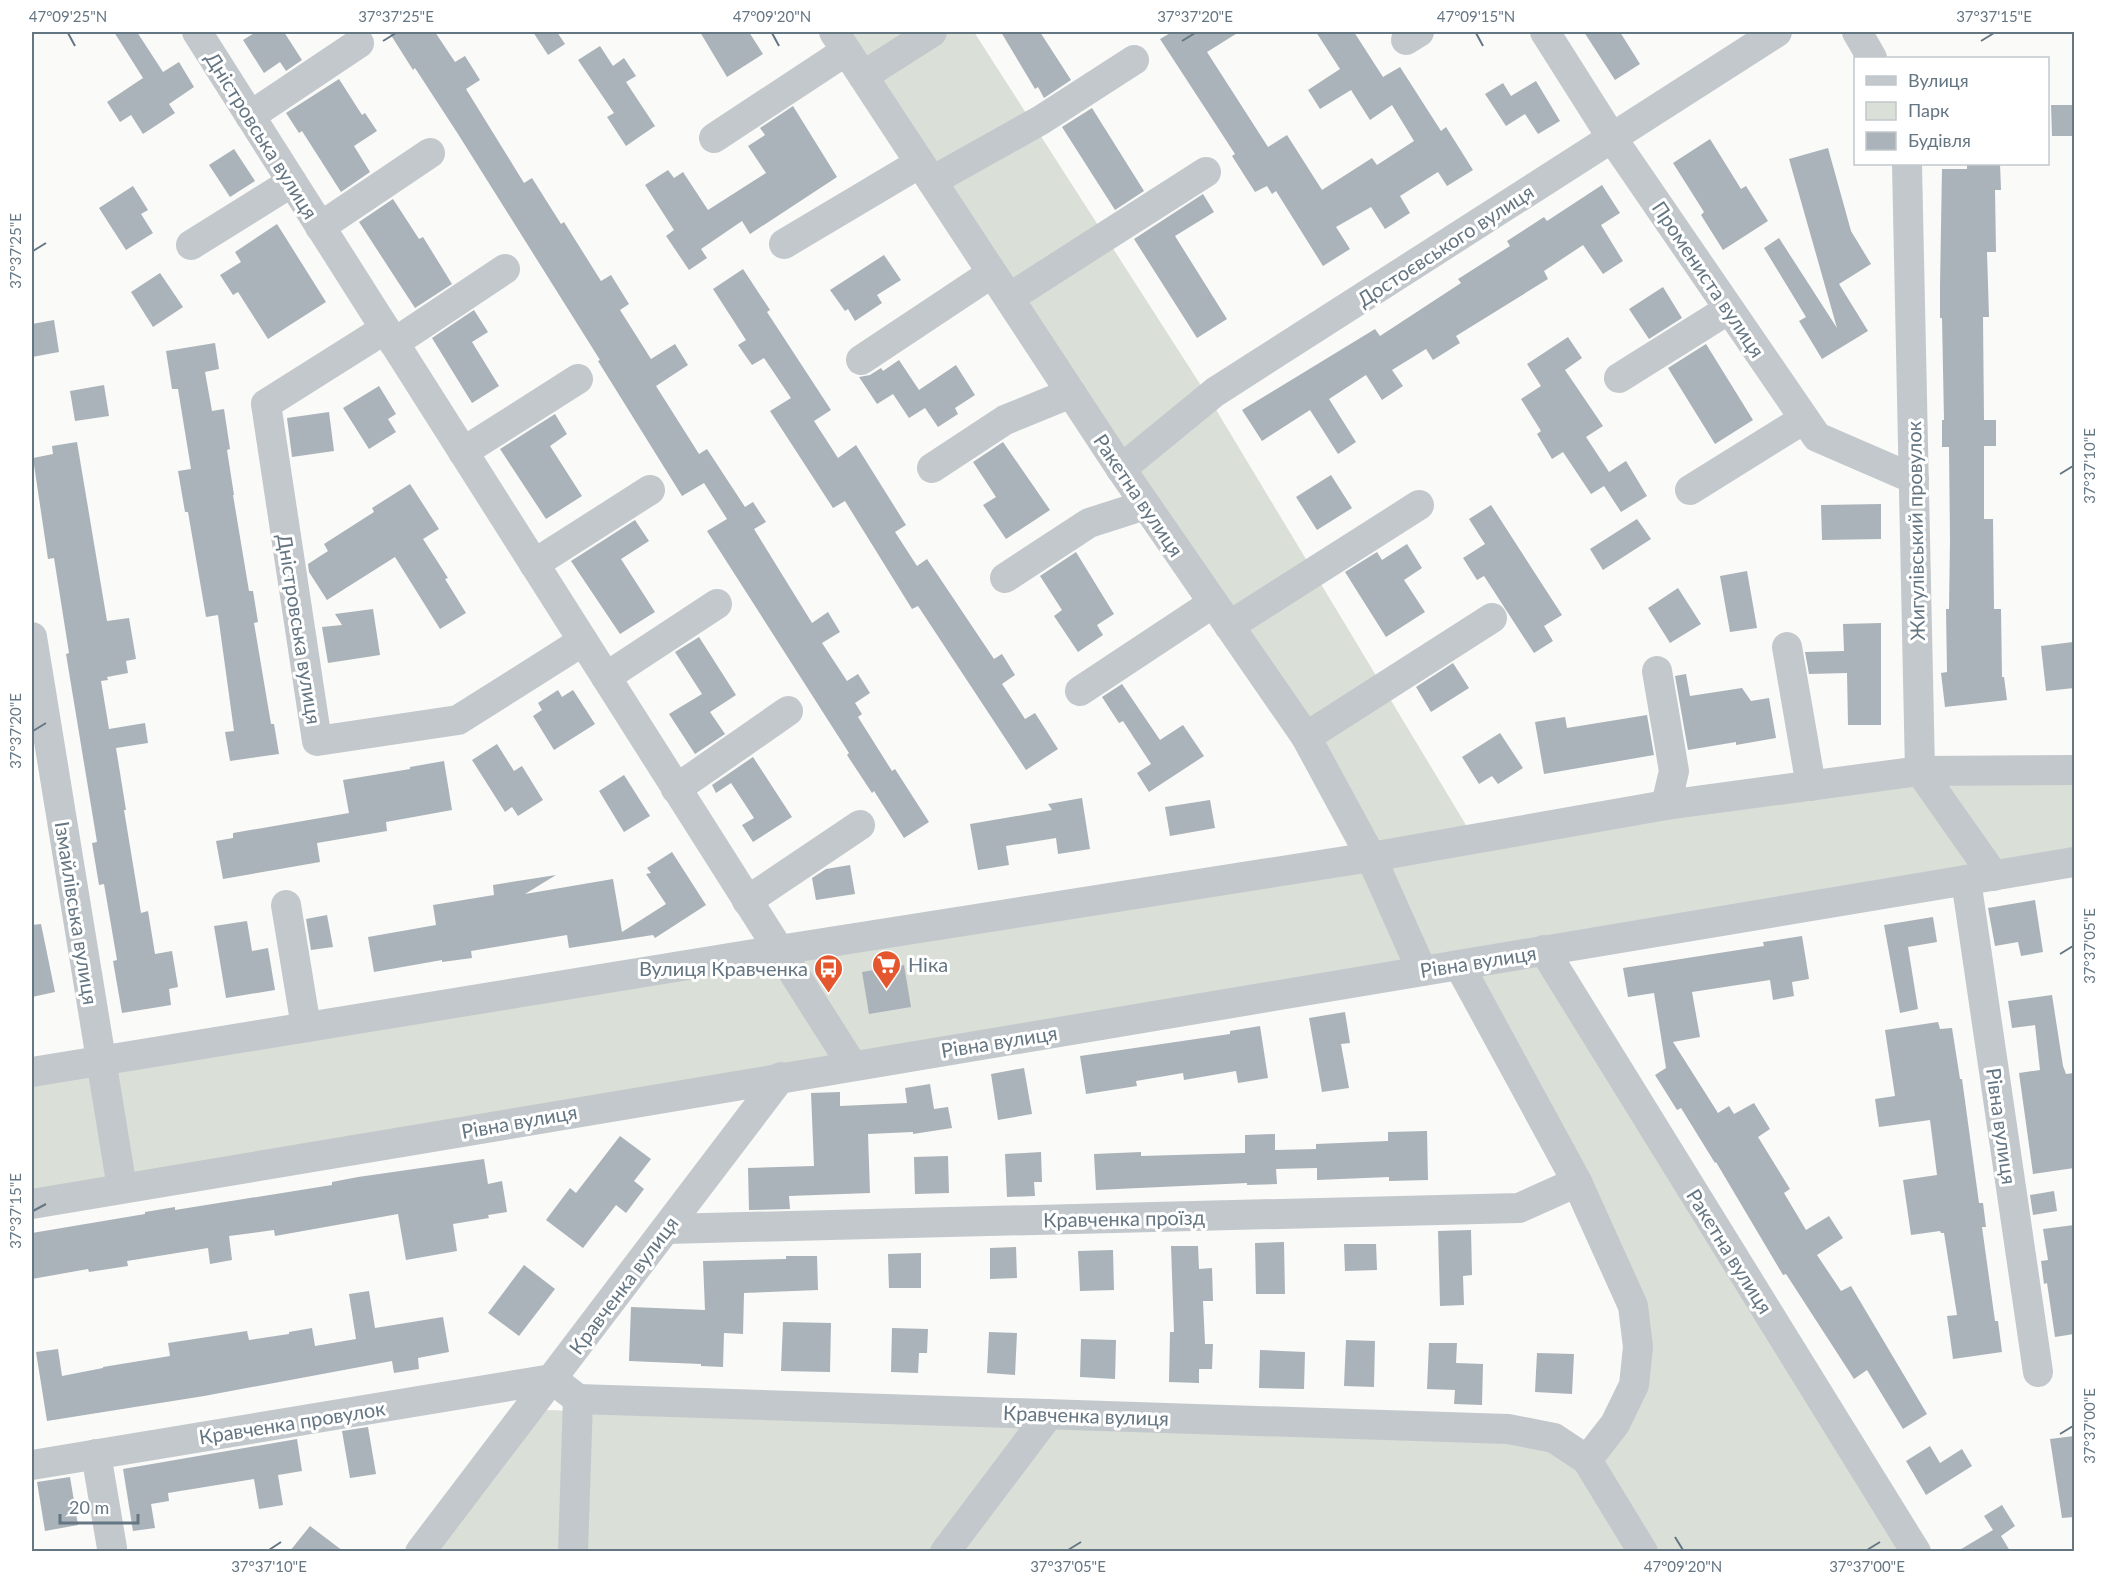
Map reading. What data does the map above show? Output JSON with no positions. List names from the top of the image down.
{
  "streets": {
    "street": [
      "Дністровська вулиця",
      "Достоєвського вулиця",
      "Промениста вулиця",
      "Ракетна вулиця",
      "Жигулівський провулок",
      "Ізмайлівська вулиця",
      "Рівна вулиця",
      "Кравченка проїзд",
      "Кравченка вулиця",
      "Кравченка провулок"
    ]
  },
  "crossings": [
    ["Дністровська вулиця", "Рівна вулиця"],
    ["Достоєвського вулиця", "Промениста вулиця"],
    ["Достоєвського вулиця", "Ракетна вулиця"],
    ["Промениста вулиця", "Жигулівський провулок"],
    ["Ракетна вулиця", "Рівна вулиця"],
    ["Ізмайлівська вулиця", "Рівна вулиця"],
    ["Рівна вулиця", "Кравченка вулиця"],
    ["Кравченка проїзд", "Кравченка вулиця"],
    ["Кравченка вулиця", "Кравченка провулок"]
  ],
  "places": {
    "supermarket": ["Ніка"],
    "bus stop": ["Вулиця Кравченка"]
  },
  "legend": ["Вулиця", "Парк", "Будівля"],
  "scale_bar": "20 m",
  "coordinates": [
    "47°09'25\"N",
    "37°37'25\"E",
    "47°09'20\"N",
    "37°37'20\"E",
    "47°09'15\"N",
    "37°37'15\"E",
    "37°37'10\"E",
    "37°37'05\"E",
    "37°37'00\"E"
  ]
}
